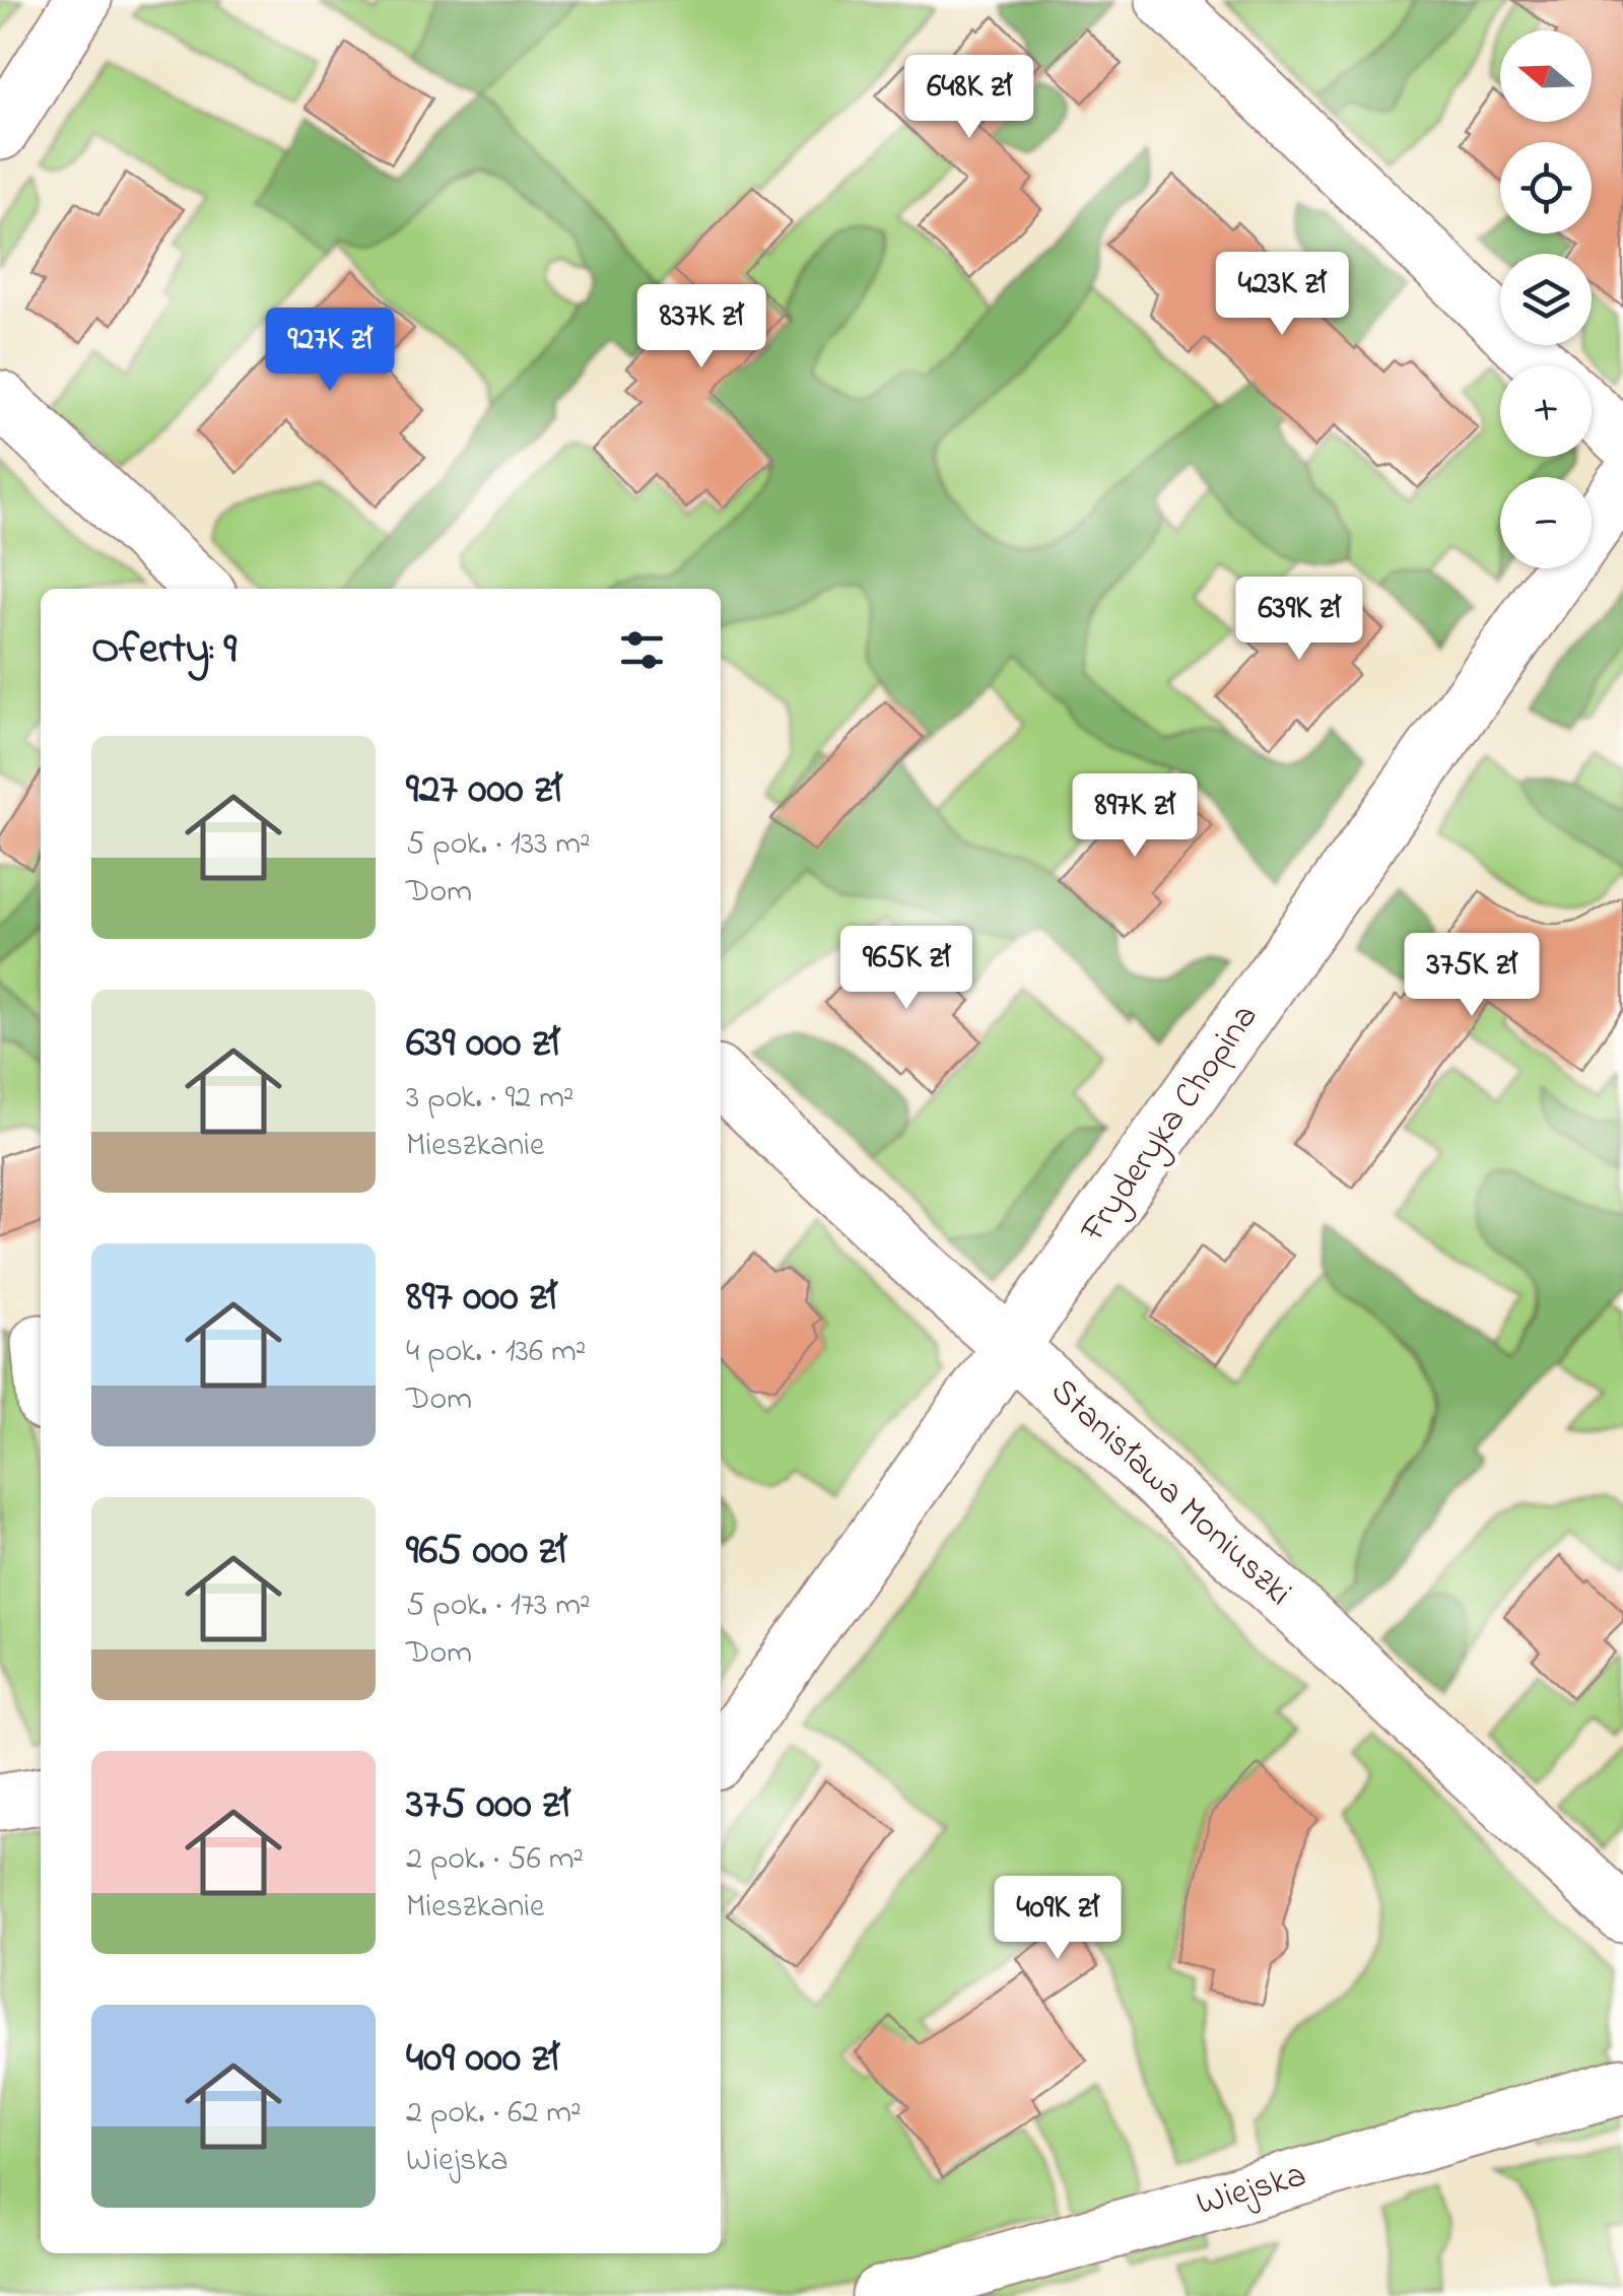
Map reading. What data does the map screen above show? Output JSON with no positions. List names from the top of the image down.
{
  "streets": {
    "street": ["Fryderyka Chopina", "Stanisława Moniuszki", "Wiejska"]
  },
  "crossings": [
    ["Fryderyka Chopina", "Stanisława Moniuszki"]
  ],
  "north": "left",
  "page": {
    "map_buttons": ["+", "−"],
    "price": [
      "648K zł",
      "423K zł",
      "837K zł",
      "927K zł",
      "639K zł",
      "897K zł",
      "965K zł",
      "375K zł",
      "409K zł"
    ],
    "heading": "Oferty: 9",
    "list": [
      {
        "name": "927 000 zł",
        "note": "5 pok. · 133 m² · Dom"
      },
      {
        "name": "639 000 zł",
        "note": "3 pok. · 92 m² · Mieszkanie"
      },
      {
        "name": "897 000 zł",
        "note": "4 pok. · 136 m² · Dom"
      },
      {
        "name": "965 000 zł",
        "note": "5 pok. · 173 m² · Dom"
      },
      {
        "name": "375 000 zł",
        "note": "2 pok. · 56 m² · Mieszkanie"
      },
      {
        "name": "409 000 zł",
        "note": "2 pok. · 62 m² · Wiejska"
      }
    ]
  }
}
